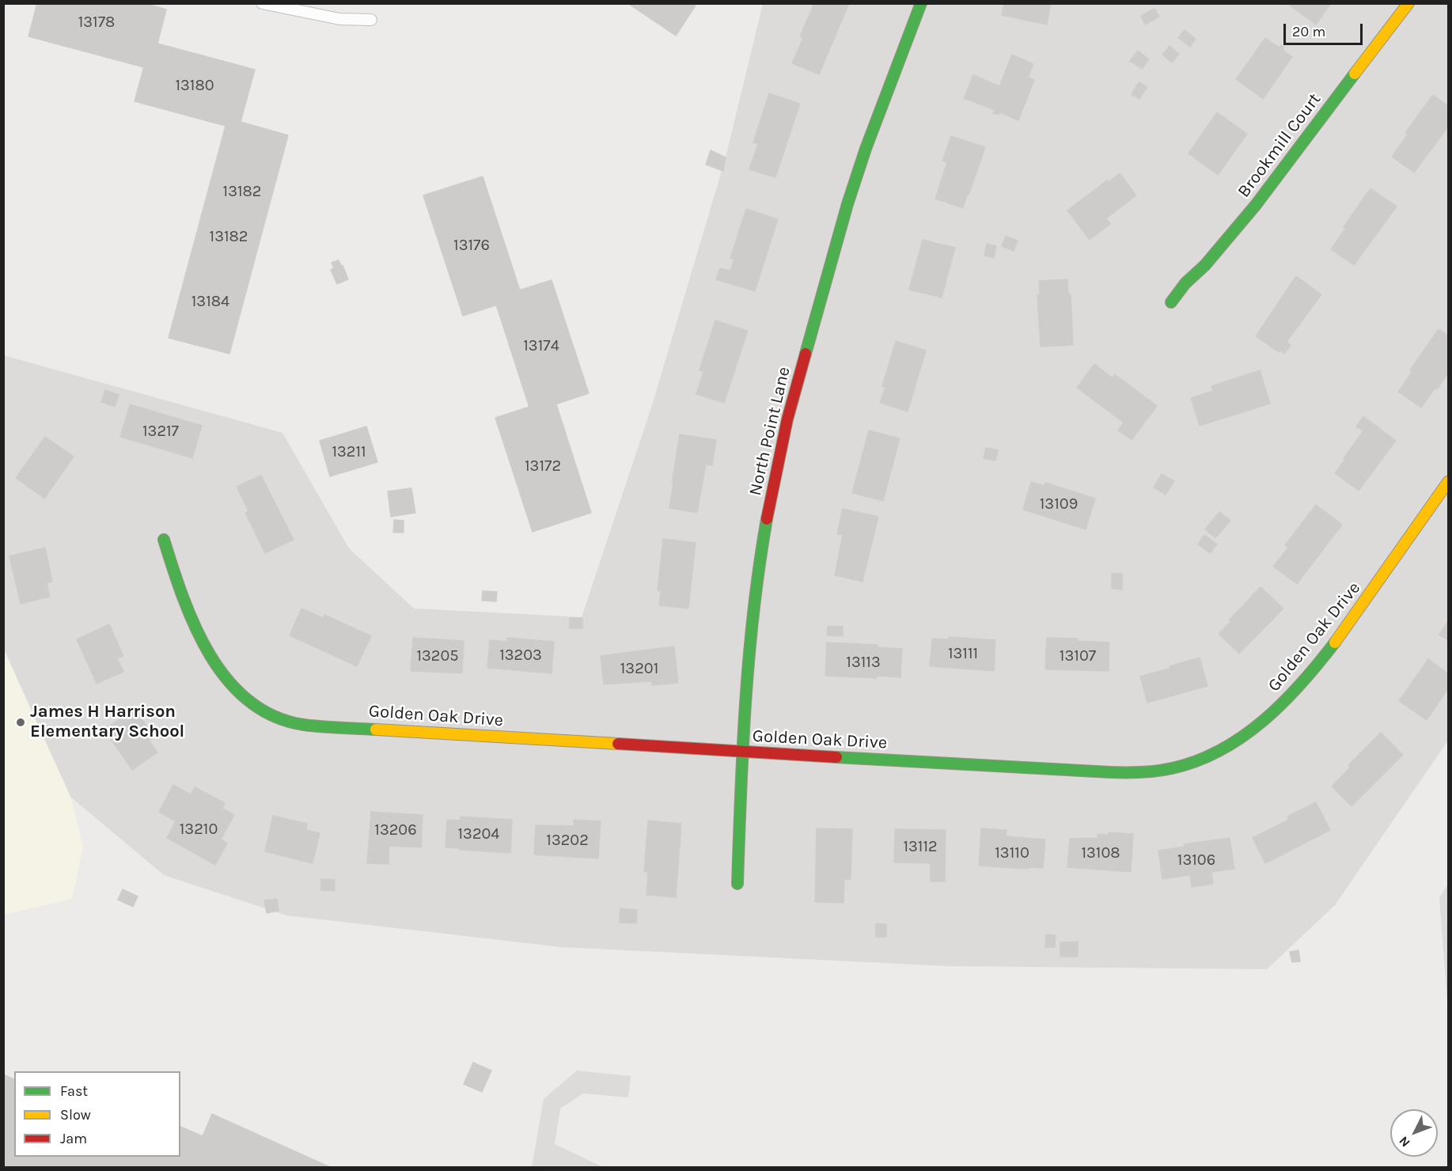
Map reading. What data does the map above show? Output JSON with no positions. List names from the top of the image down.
{
  "streets": {
    "street": ["Brookmill Court", "North Point Lane", "Golden Oak Drive"]
  },
  "crossings": [
    ["North Point Lane", "Golden Oak Drive"]
  ],
  "places": ["James H Harrison Elementary School"],
  "house_numbers": [
    "13178",
    "13180",
    "13182",
    "13182",
    "13176",
    "13184",
    "13174",
    "13217",
    "13211",
    "13172",
    "13109",
    "13111",
    "13203",
    "13205",
    "13107",
    "13113",
    "13201",
    "13210",
    "13206",
    "13204",
    "13202",
    "13112",
    "13110",
    "13108",
    "13106"
  ],
  "legend": ["Fast", "Slow", "Jam"],
  "scale_bar": "20 m",
  "north": "bottom left"
}
